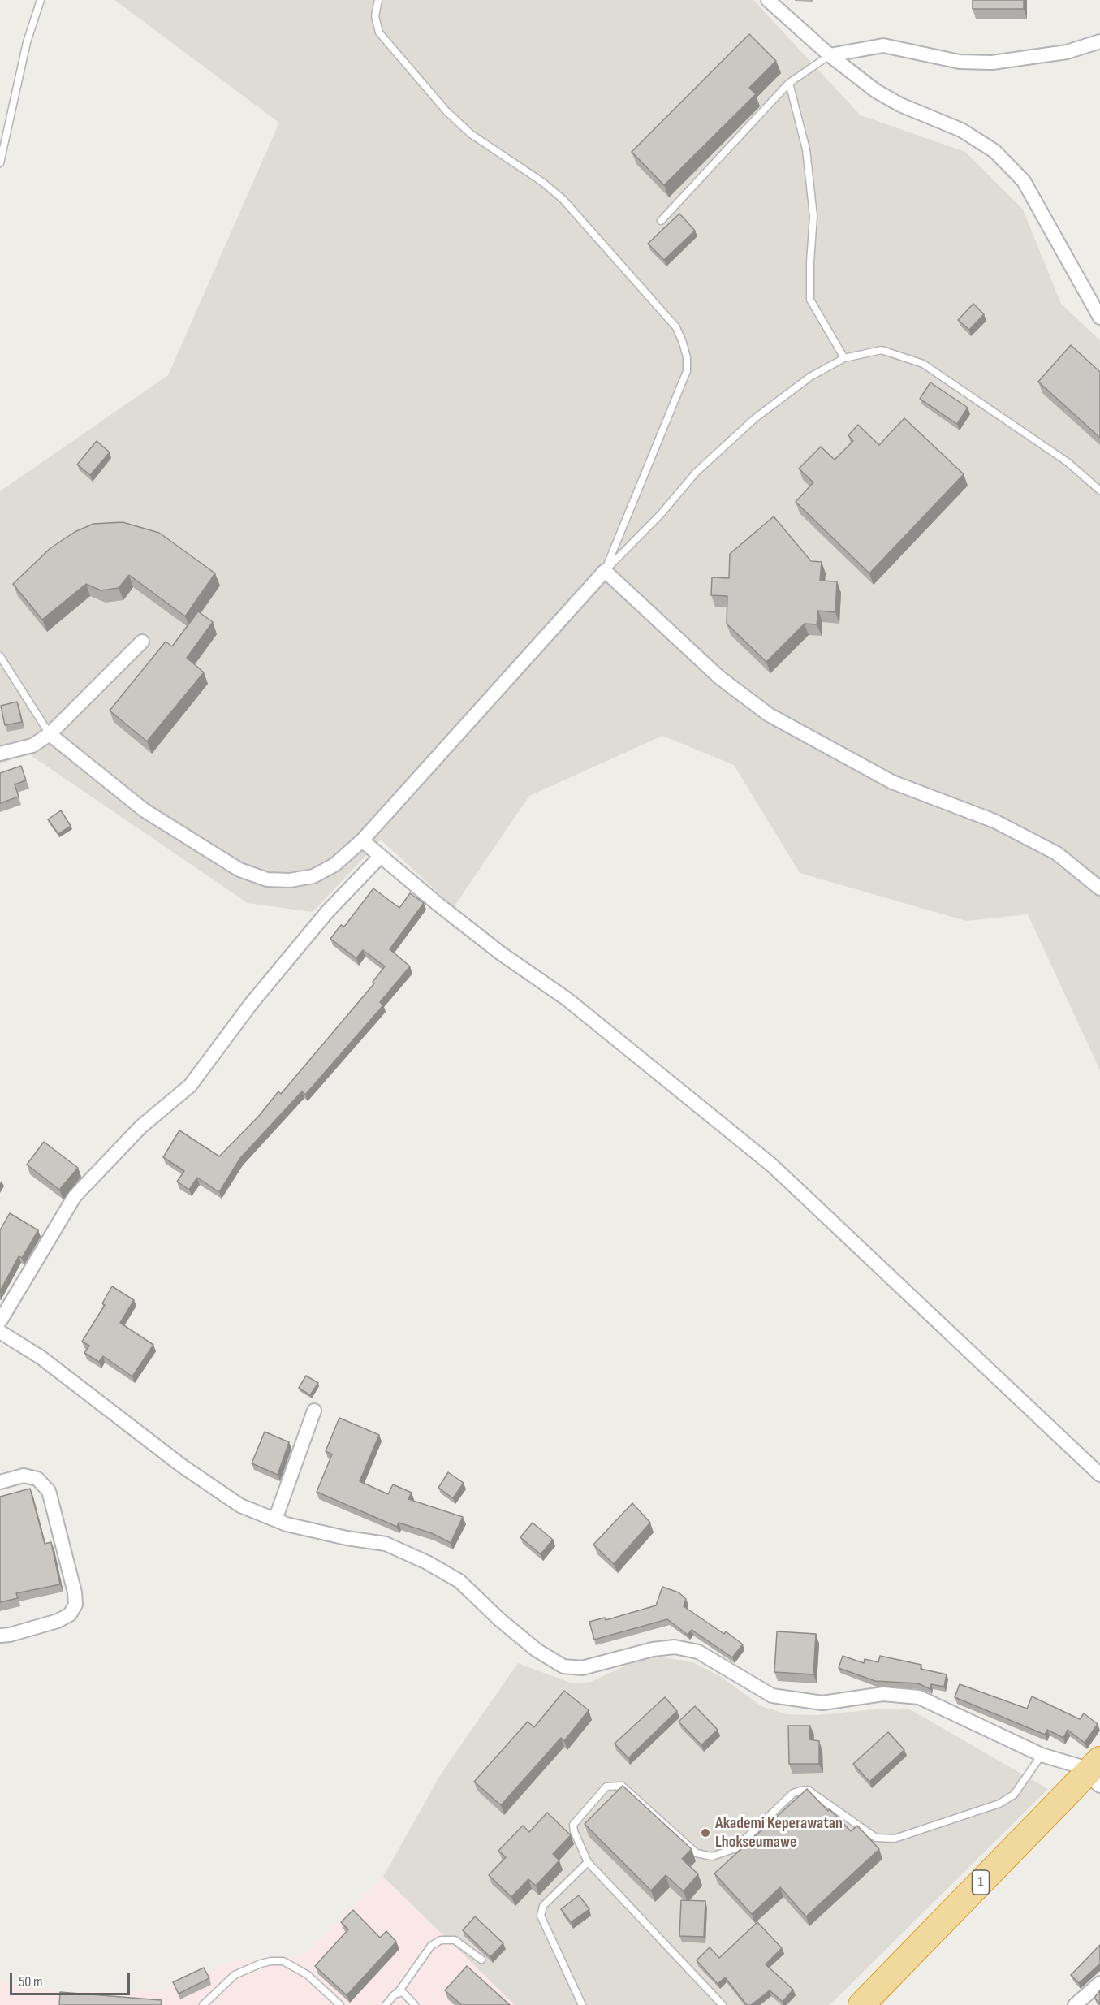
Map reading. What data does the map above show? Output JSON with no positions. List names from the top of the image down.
{
  "streets": {
    "highway": ["1"]
  },
  "places": ["Akademi Keperawatan Lhokseumawe"],
  "scale_bar": "50 m"
}
